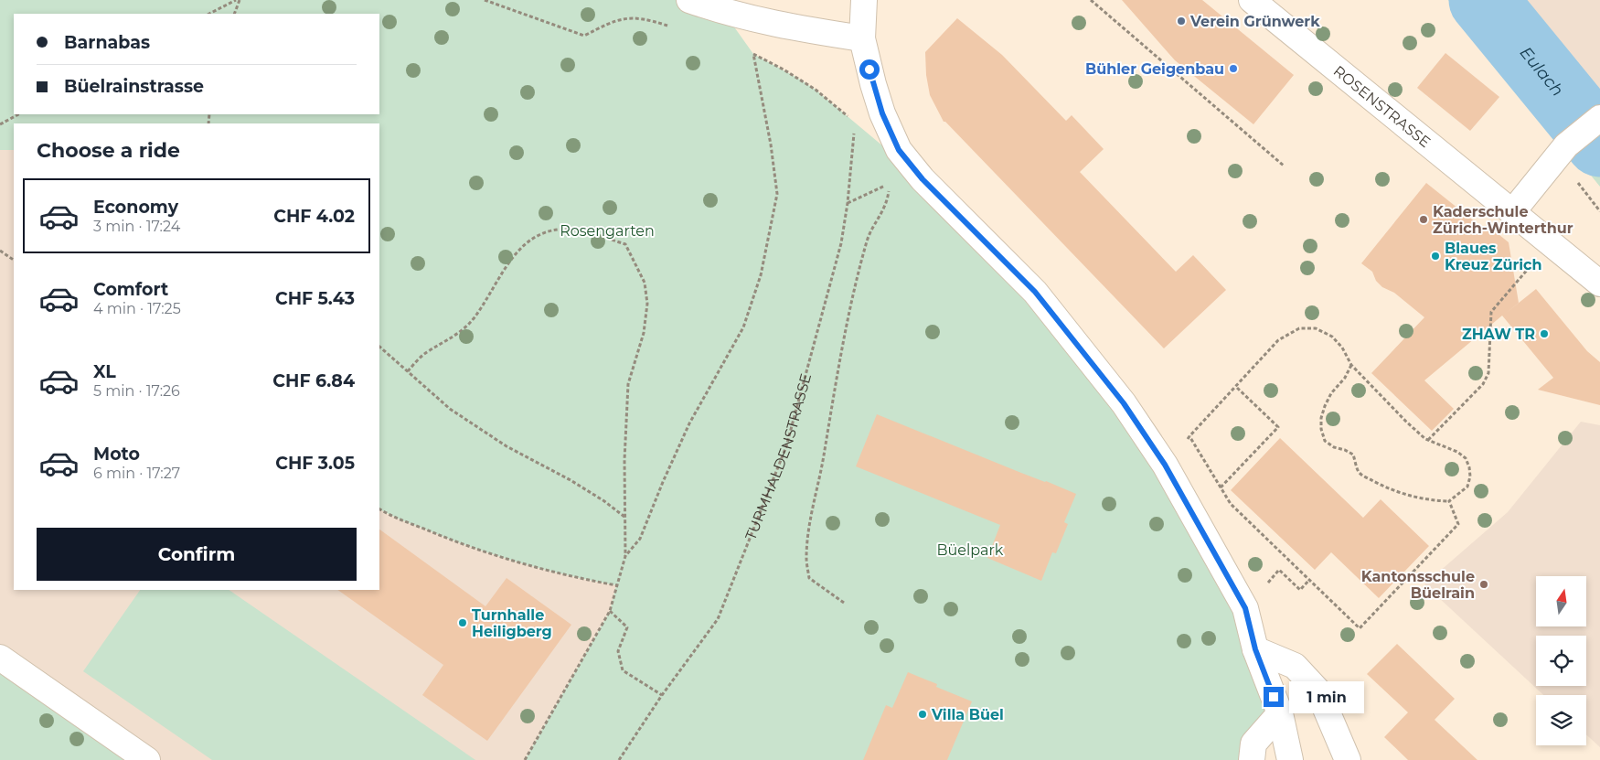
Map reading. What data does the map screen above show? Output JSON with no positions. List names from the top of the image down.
{
  "streets": {
    "street": ["ROSENSTRASSE"],
    "path": ["TURMHALDENSTRASSE"]
  },
  "water": ["Eulach"],
  "parks": ["Rosengarten", "Büelpark"],
  "places": [
    "Verein Grünwerk",
    "Bühler Geigenbau",
    "Kaderschule Zürich-Winterthur",
    "Blaues Kreuz Zürich",
    "ZHAW TR",
    "Kantonsschule Büelrain",
    "Turnhalle Heiligberg",
    "Villa Büel"
  ],
  "north": "top",
  "page": {
    "banner": ["Barnabas", "Büelrainstrasse"],
    "heading": "Choose a ride",
    "list": [
      {
        "name": "Economy",
        "note": "3 min · 17:24",
        "value": "CHF 4.02"
      },
      {
        "name": "Comfort",
        "note": "4 min · 17:25",
        "value": "CHF 5.43"
      },
      {
        "name": "XL",
        "note": "5 min · 17:26",
        "value": "CHF 6.84"
      },
      {
        "name": "Moto",
        "note": "6 min · 17:27",
        "value": "CHF 3.05"
      }
    ],
    "buttons": "Confirm",
    "bubble": "1 min"
  }
}
